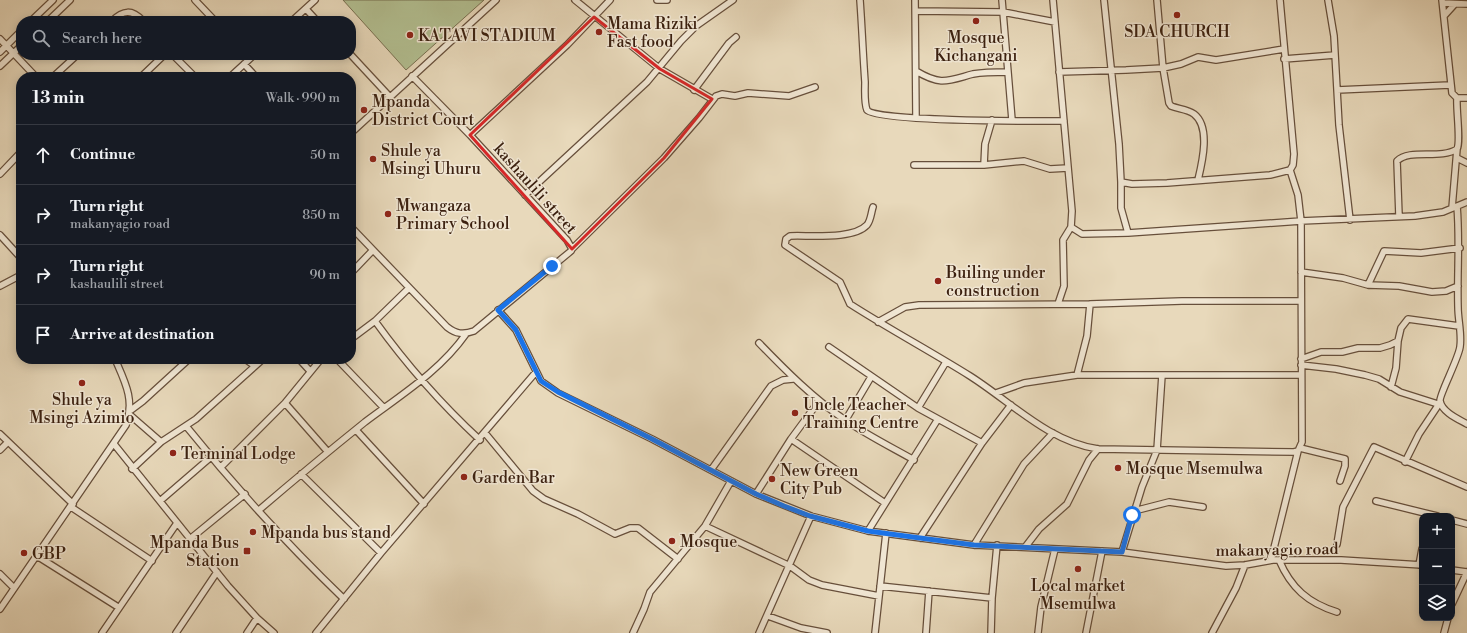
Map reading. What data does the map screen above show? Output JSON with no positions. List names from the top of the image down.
{
  "streets": {
    "street": ["kashaulili street", "makanyagio road"]
  },
  "crossings": [
    ["kashaulili street", "makanyagio road"]
  ],
  "places": {
    "other": [
      "SDA CHURCH",
      "Mosque Kichangani",
      "Mama Riziki Fast food",
      "KATAVI STADIUM",
      "Mpanda District Court",
      "Shule ya Msingi Uhuru",
      "Mwangaza Primary School",
      "Builing under construction",
      "Shule ya Msingi Azimio",
      "Uncle Teacher Training Centre",
      "Terminal Lodge",
      "Mosque Msemulwa",
      "Garden Bar",
      "New Green City Pub",
      "Mpanda bus stand",
      "Mosque",
      "GBP",
      "Local market Msemulwa"
    ],
    "transit": ["Mpanda Bus Station"]
  },
  "page": {
    "search": "Search here",
    "heading": ["13 min", "Walk · 990 m"],
    "list": [
      ["Continue", "50 m"],
      ["Turn right", "makanyagio road", "850 m"],
      ["Turn right", "kashaulili street", "90 m"],
      "Arrive at destination"
    ],
    "map_buttons": ["+", "−"]
  }
}
